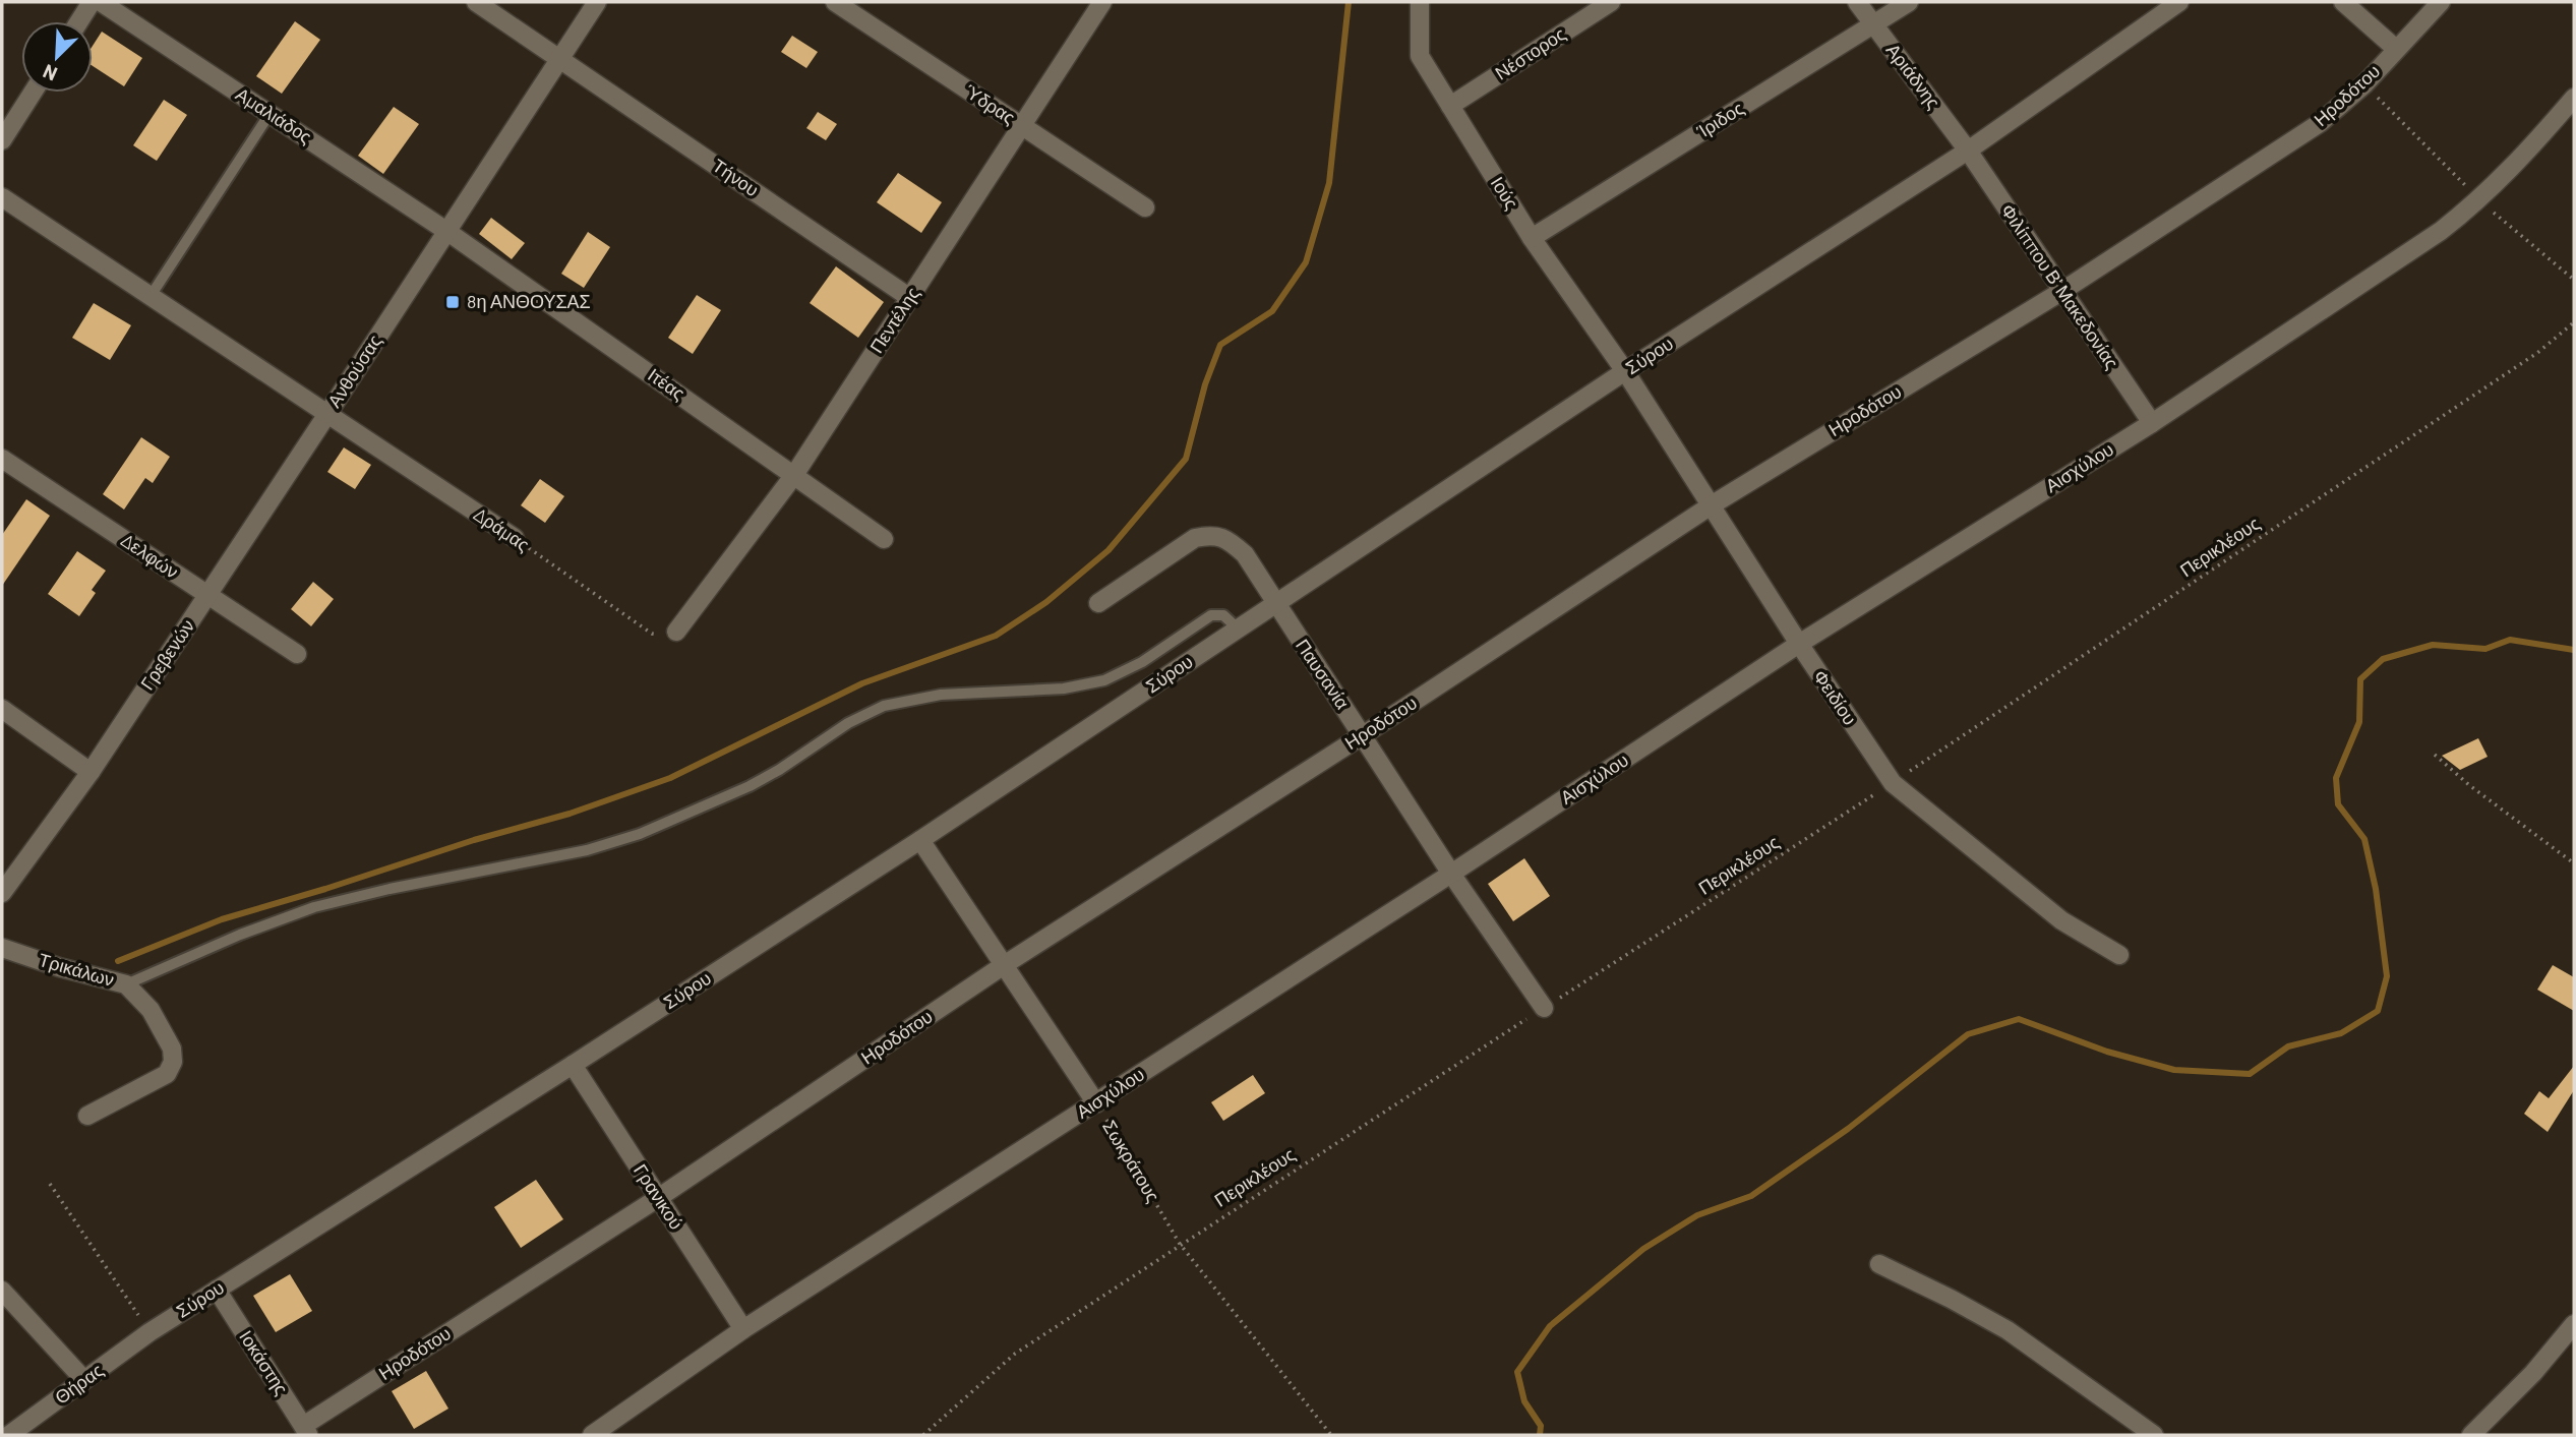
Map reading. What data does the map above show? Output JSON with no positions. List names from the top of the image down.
{
  "streets": {
    "street": [
      "Νέστορος",
      "Αριάδνης",
      "Ηροδότου",
      "Ύδρας",
      "Αμαλιάδος",
      "Ίριδος",
      "Τήνου",
      "Ιούς",
      "Φιλίππου Β' Μακεδονίας",
      "Πεντέλης",
      "Σύρου",
      "Ανθούσας",
      "Ιτέας",
      "Αισχύλου",
      "Δράμας",
      "Δελφών",
      "Γρεβενών",
      "Παυσανία",
      "Φειδίου",
      "Τρικάλων",
      "Σωκράτους",
      "Γρανικού",
      "Ιοκάστης",
      "Θήρας"
    ],
    "path": ["Περικλέους"]
  },
  "crossings": [
    ["Νέστορος", "Ιούς"],
    ["Αριάδνης", "Ίριδος"],
    ["Αριάδνης", "Φιλίππου Β' Μακεδονίας"],
    ["Αριάδνης", "Σύρου"],
    ["Ηροδότου", "Φιλίππου Β' Μακεδονίας"],
    ["Ηροδότου", "Παυσανία"],
    ["Ηροδότου", "Φειδίου"],
    ["Ηροδότου", "Σωκράτους"],
    ["Ηροδότου", "Γρανικού"],
    ["Ηροδότου", "Ιοκάστης"],
    ["Ύδρας", "Πεντέλης"],
    ["Αμαλιάδος", "Ανθούσας"],
    ["Αμαλιάδος", "Ιτέας"],
    ["Ίριδος", "Ιούς"],
    ["Τήνου", "Πεντέλης"],
    ["Τήνου", "Ανθούσας"],
    ["Ιούς", "Σύρου"],
    ["Ιούς", "Φειδίου"],
    ["Φιλίππου Β' Μακεδονίας", "Σύρου"],
    ["Φιλίππου Β' Μακεδονίας", "Αισχύλου"],
    ["Πεντέλης", "Ιτέας"],
    ["Πεντέλης", "Δράμας"],
    ["Σύρου", "Παυσανία"],
    ["Σύρου", "Φειδίου"],
    ["Σύρου", "Σωκράτους"],
    ["Σύρου", "Γρανικού"],
    ["Σύρου", "Ιοκάστης"],
    ["Σύρου", "Θήρας"],
    ["Ανθούσας", "Ιτέας"],
    ["Ανθούσας", "Δράμας"],
    ["Ανθούσας", "Γρεβενών"],
    ["Αισχύλου", "Παυσανία"],
    ["Αισχύλου", "Φειδίου"],
    ["Αισχύλου", "Σωκράτους"],
    ["Αισχύλου", "Γρανικού"],
    ["Δράμας", "Γρεβενών"],
    ["Περικλέους", "Παυσανία"],
    ["Περικλέους", "Φειδίου"],
    ["Περικλέους", "Σωκράτους"],
    ["Δελφών", "Γρεβενών"]
  ],
  "places": {
    "transit": ["8η ΑΝΘΟΥΣΑΣ"]
  },
  "north": "bottom left"
}
